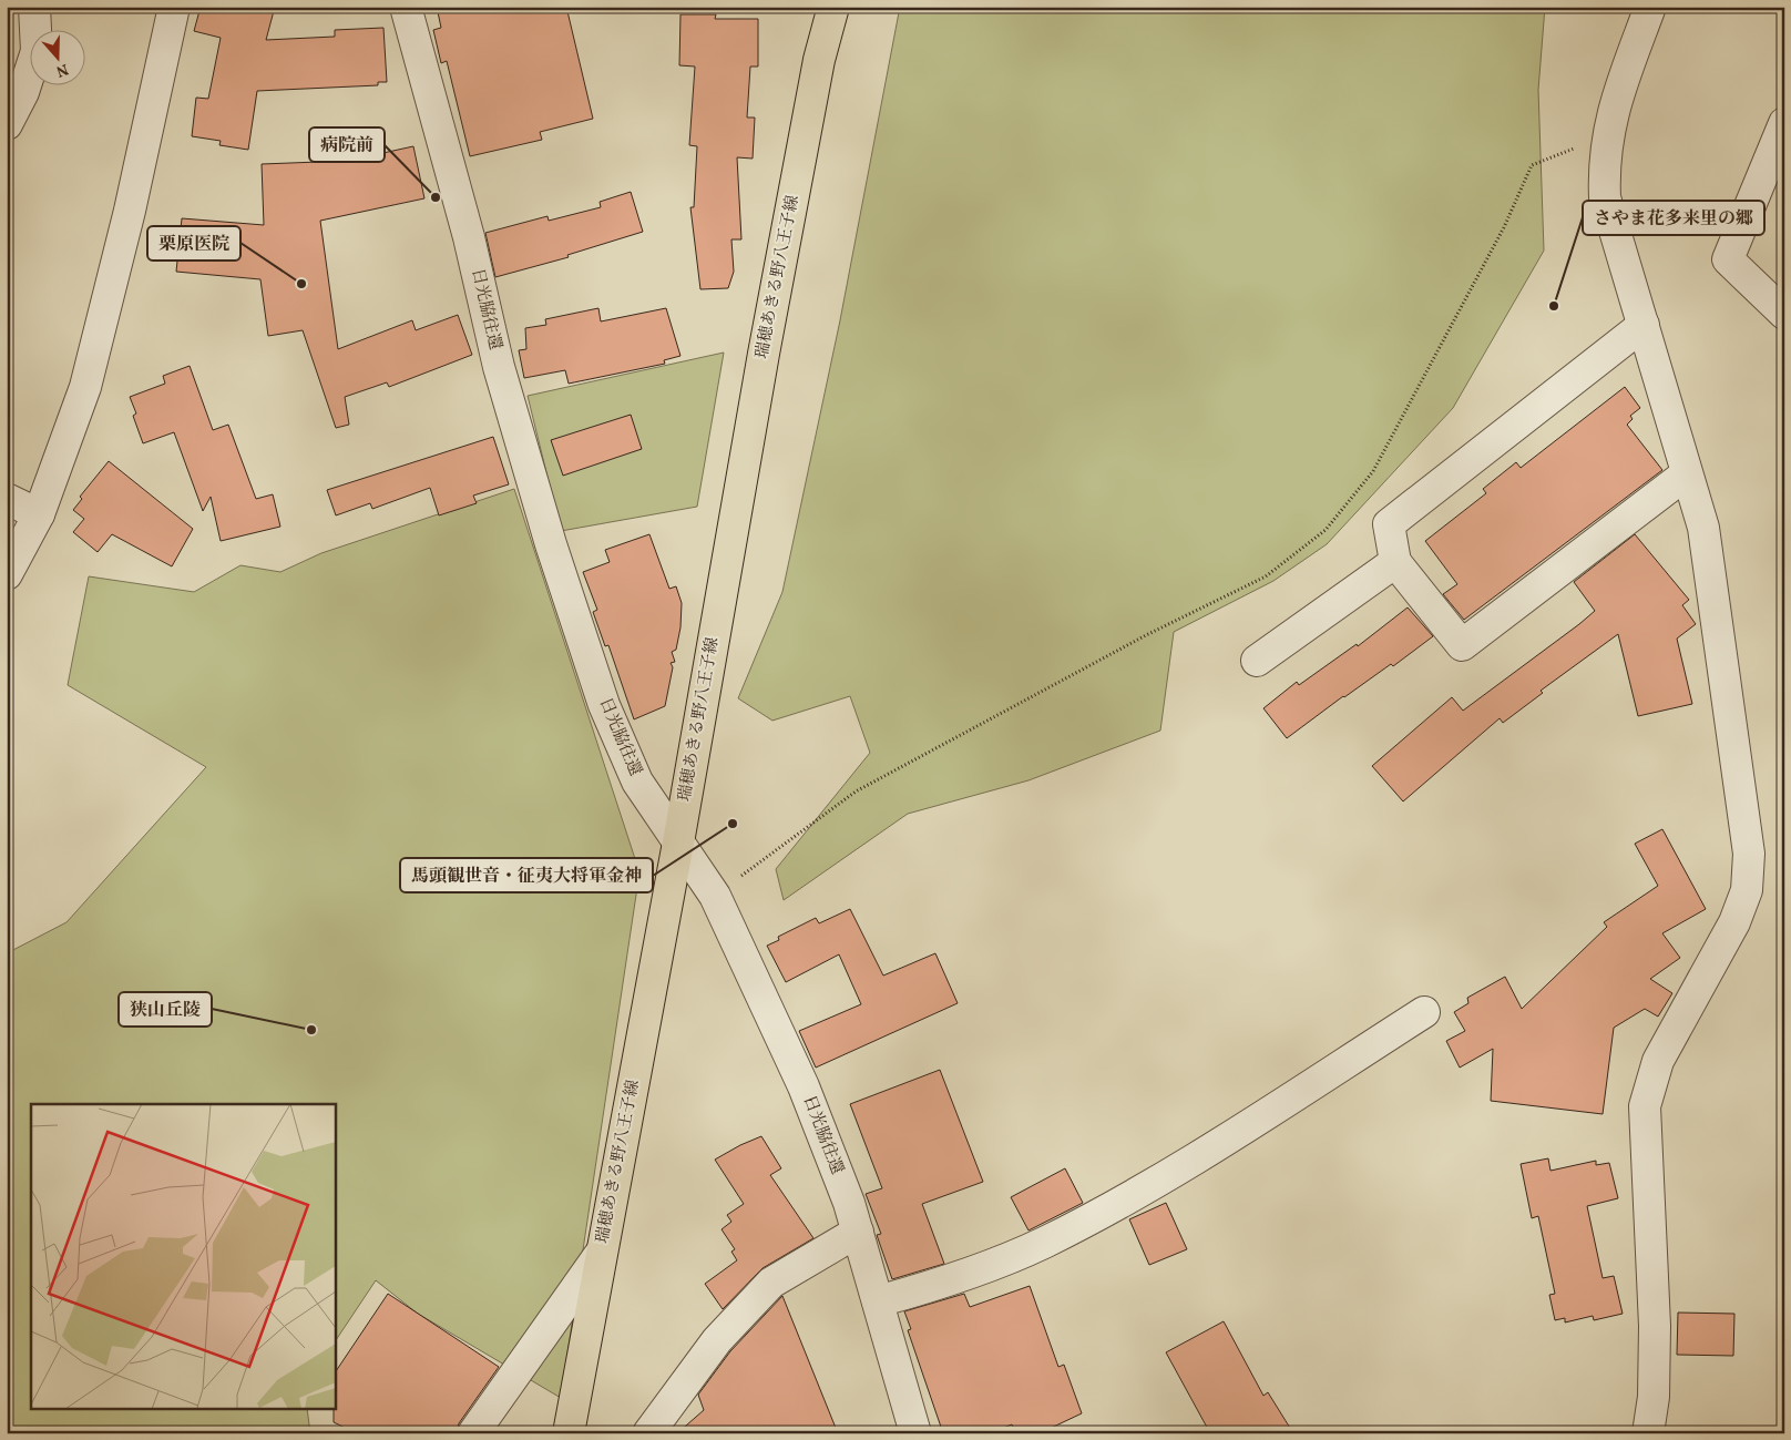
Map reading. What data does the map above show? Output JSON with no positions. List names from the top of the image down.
{
  "streets": {
    "main road": ["瑞穂あきる野八王子線"],
    "street": ["日光脇往還"]
  },
  "crossings": [
    ["瑞穂あきる野八王子線", "日光脇往還"]
  ],
  "places": [
    "病院前",
    "栗原医院",
    "さやま花多来里の郷",
    "馬頭観世音・征夷大将軍金神",
    "狭山丘陵"
  ],
  "north": "bottom"
}
